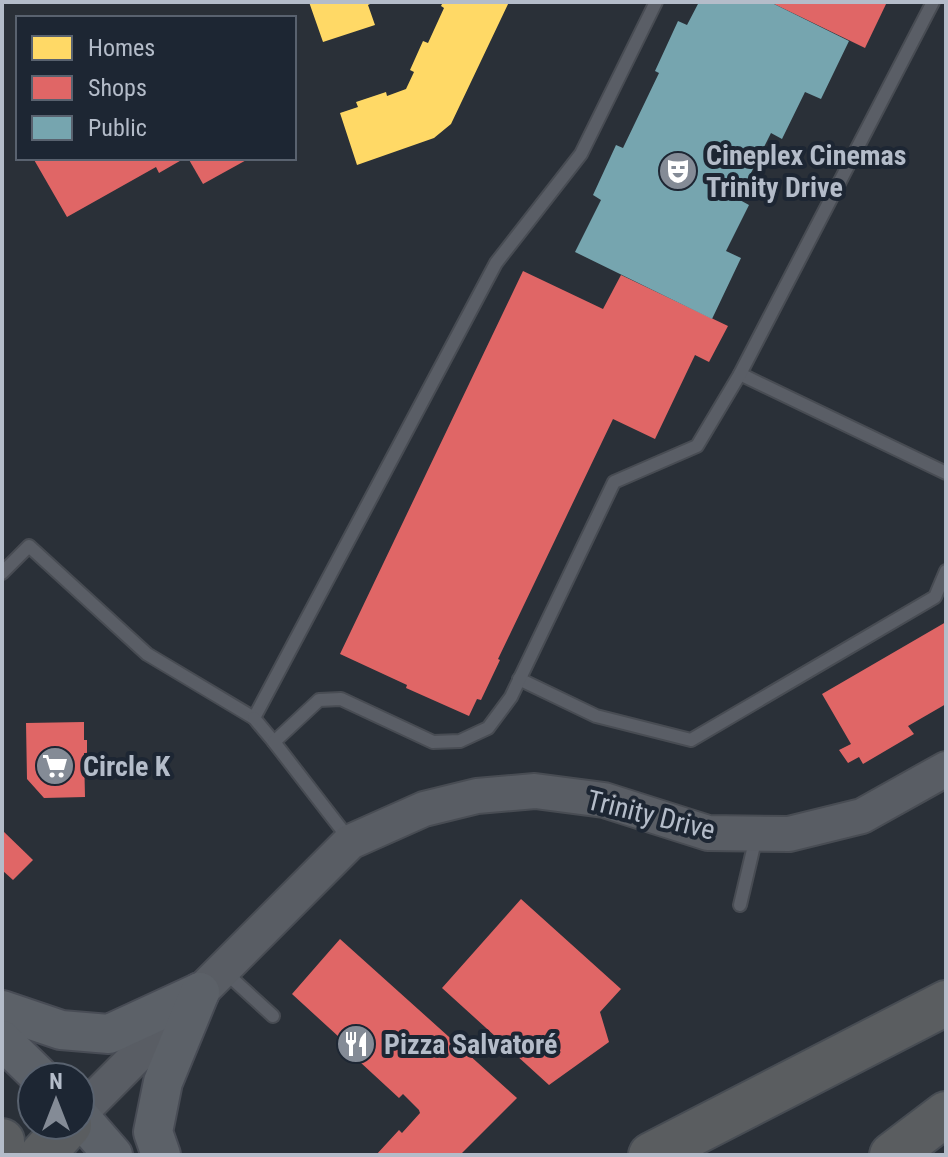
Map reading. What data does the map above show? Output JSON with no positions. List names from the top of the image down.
{
  "streets": {
    "street": ["Trinity Drive"]
  },
  "places": {
    "theatre": ["Cineplex Cinemas Trinity Drive"],
    "supermarket": ["Circle K"],
    "restaurant": ["Pizza Salvatoré"]
  },
  "legend": ["Homes", "Shops", "Public"],
  "north": "top"
}
